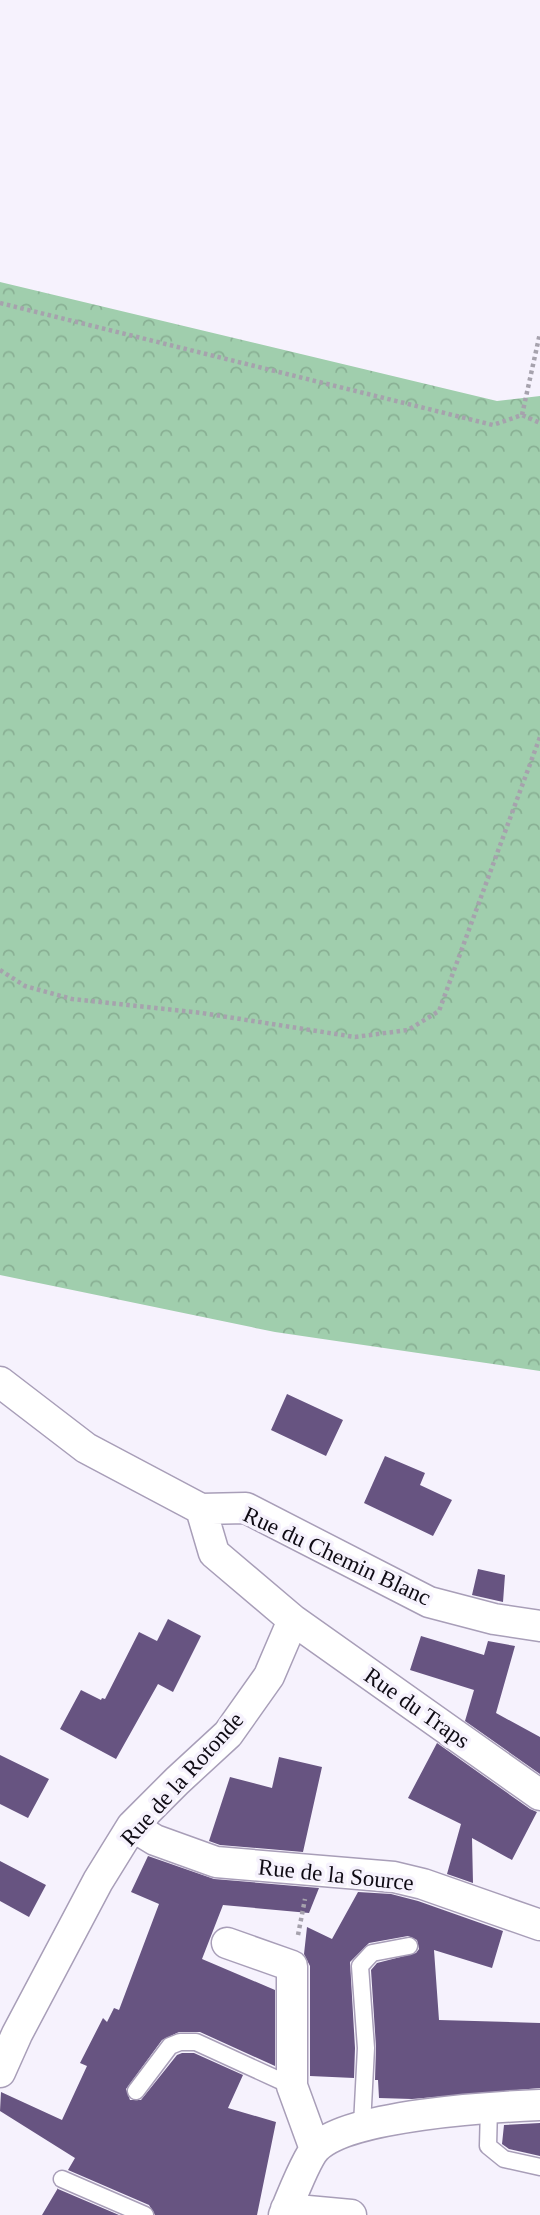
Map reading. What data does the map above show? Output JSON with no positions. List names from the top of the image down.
{
  "streets": {
    "street": [
      "Rue du Chemin Blanc",
      "Rue du Traps",
      "Rue de la Rotonde",
      "Rue de la Source"
    ]
  },
  "crossings": [
    ["Rue du Traps", "Rue de la Rotonde"],
    ["Rue de la Rotonde", "Rue de la Source"]
  ]
}
